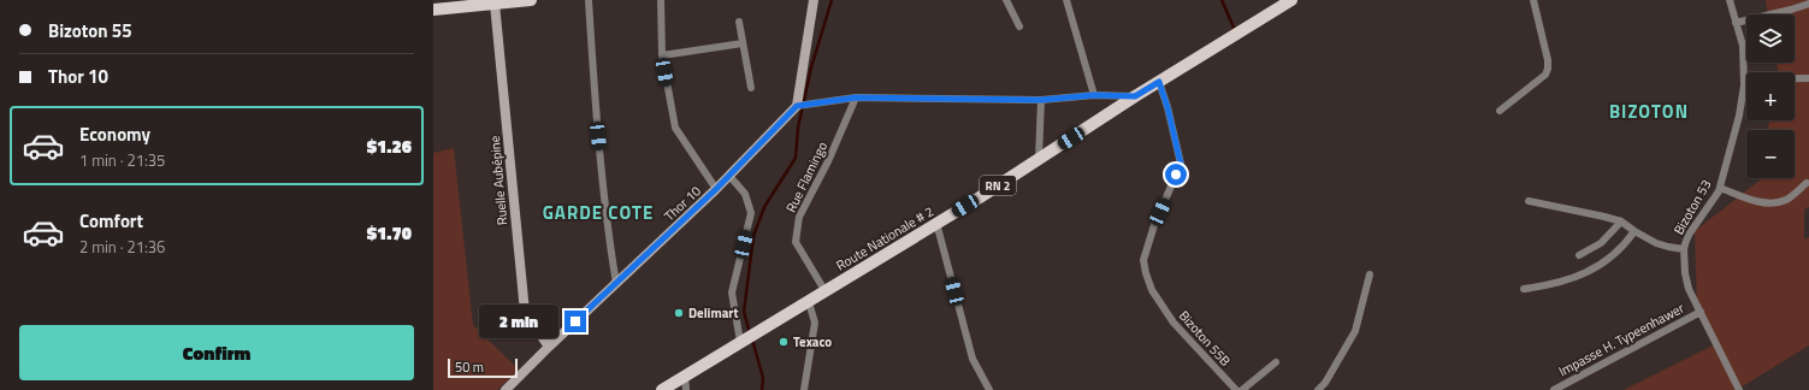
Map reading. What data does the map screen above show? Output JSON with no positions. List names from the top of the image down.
{
  "streets": {
    "main road": ["RN 2", "Route Nationale # 2"],
    "street": [
      "Rue Flamingo",
      "Ruelle Aubépine",
      "Thor 10",
      "Bizoton 53",
      "Bizoton 55B",
      "Impasse H. Typeenhawer"
    ]
  },
  "crossings": [
    ["Rue Flamingo", "Route Nationale # 2"],
    ["Ruelle Aubépine", "Thor 10"],
    ["Bizoton 53", "Impasse H. Typeenhawer"],
    ["Route Nationale # 2", "Bizoton 55B"]
  ],
  "districts": ["BIZOTON", "GARDE COTE"],
  "places": ["Delimart", "Texaco"],
  "scale_bar": "50 m",
  "page": {
    "banner": ["Bizoton 55", "Thor 10"],
    "map_buttons": ["+", "−"],
    "list": [
      {
        "name": "Economy",
        "note": "1 min · 21:35",
        "value": "$1.26"
      },
      {
        "name": "Comfort",
        "note": "2 min · 21:36",
        "value": "$1.70"
      }
    ],
    "bubble": "2 min",
    "buttons": "Confirm",
    "scale": "50 m"
  }
}
